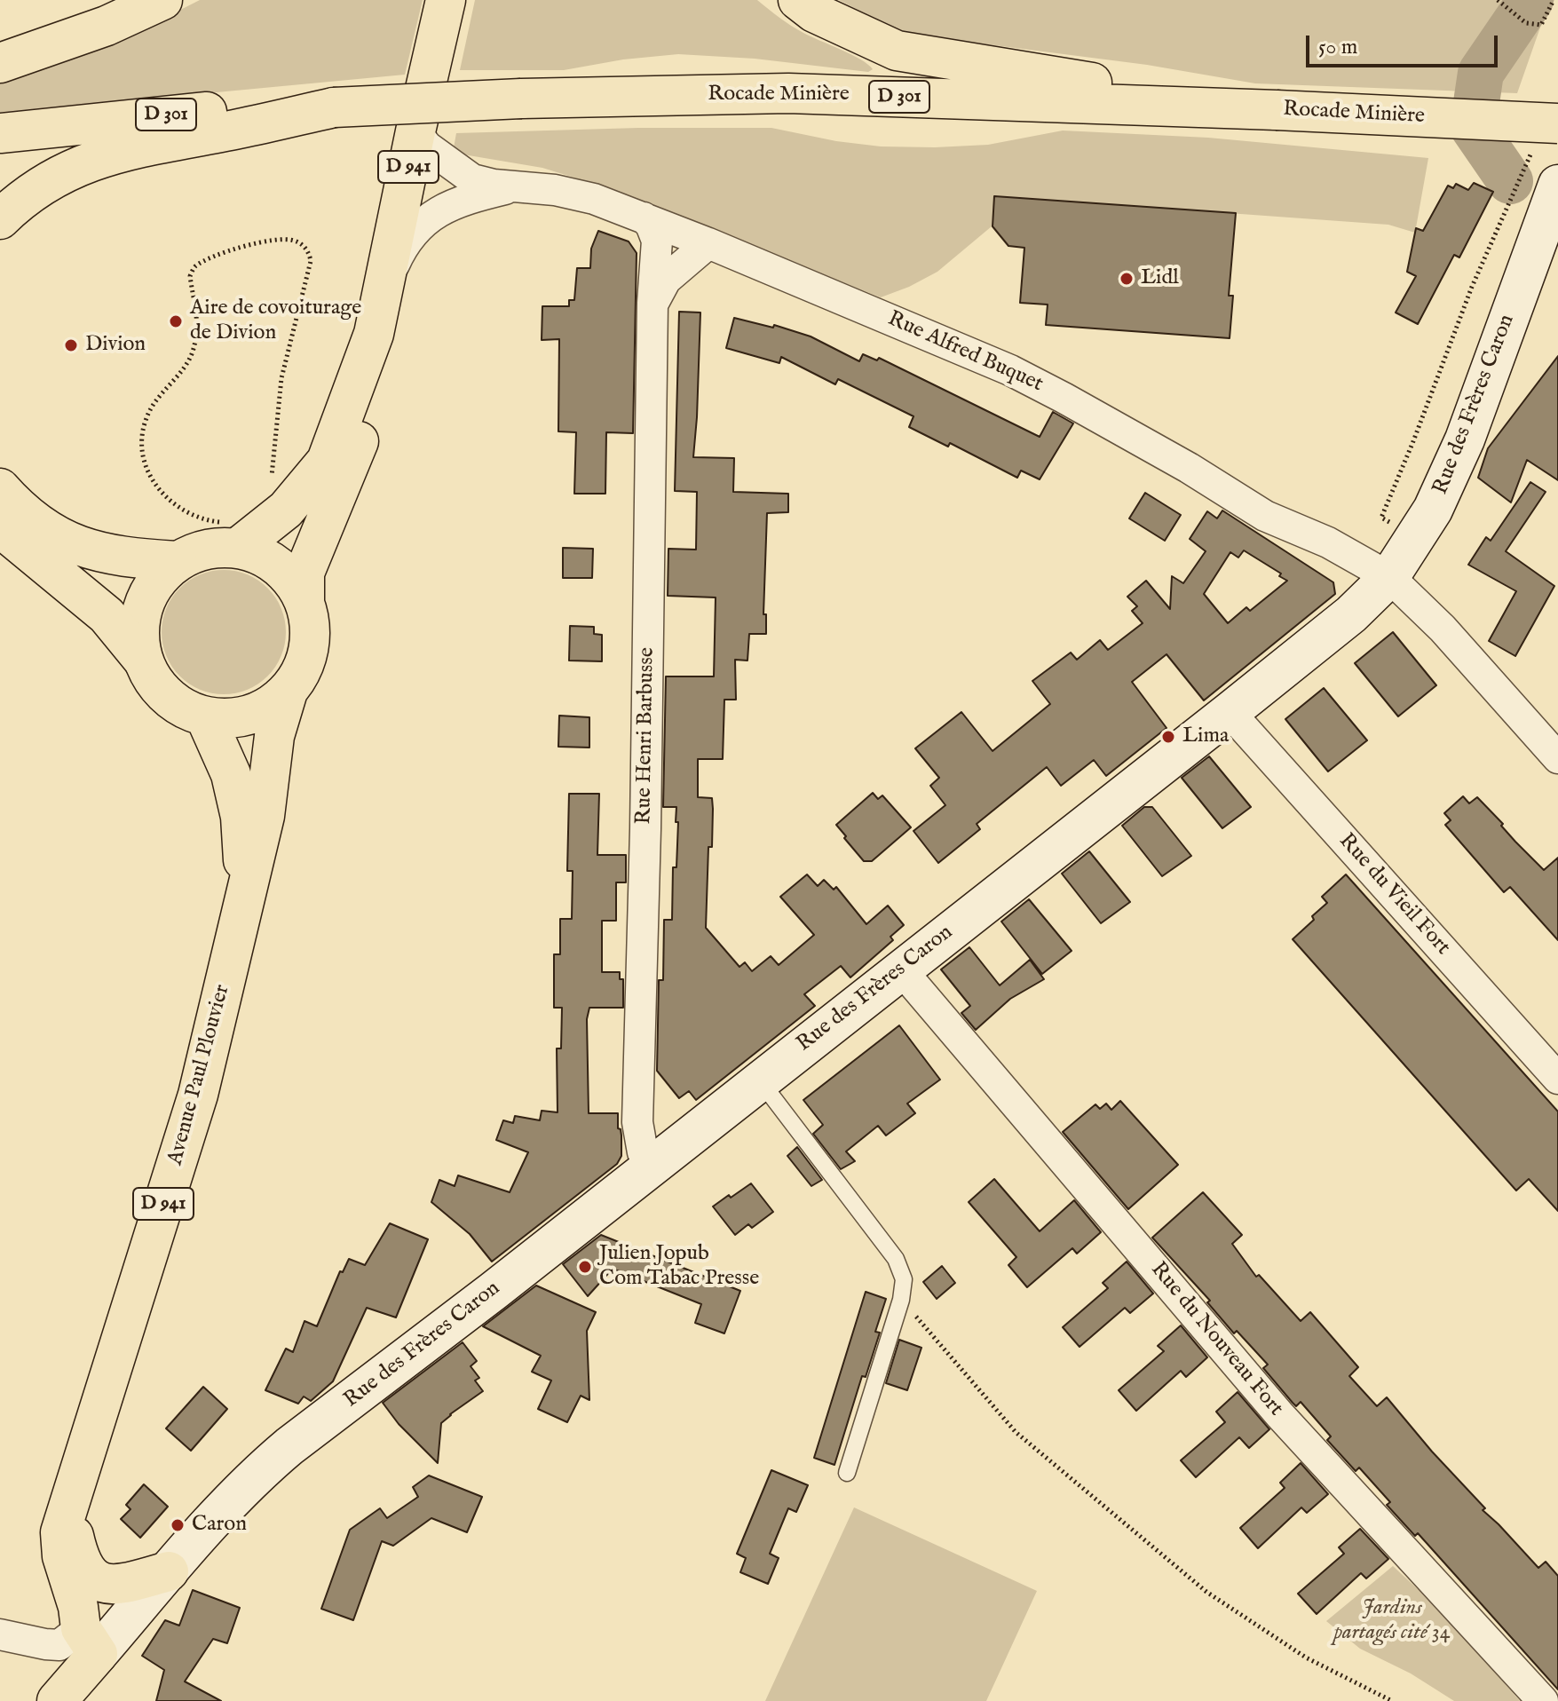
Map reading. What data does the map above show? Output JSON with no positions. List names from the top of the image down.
{
  "streets": {
    "main road": [
      "Rocade Minière",
      "D 301",
      "D 941",
      "Rue des Frères Caron",
      "Avenue Paul Plouvier"
    ],
    "street": [
      "Rue Alfred Buquet",
      "Rue Henri Barbusse",
      "Rue du Vieil Fort",
      "Rue du Nouveau Fort"
    ]
  },
  "crossings": [
    ["D 941", "Rue Alfred Buquet"],
    ["D 941", "Avenue Paul Plouvier"],
    ["Rue Alfred Buquet", "Rue des Frères Caron"],
    ["Rue Alfred Buquet", "Rue Henri Barbusse"],
    ["Rue des Frères Caron", "Rue Henri Barbusse"],
    ["Rue des Frères Caron", "Rue du Vieil Fort"],
    ["Rue des Frères Caron", "Avenue Paul Plouvier"],
    ["Rue des Frères Caron", "Rue du Nouveau Fort"]
  ],
  "parks": ["Jardins partagés cité 34"],
  "places": [
    "Lidl",
    "Aire de covoiturage de Divion",
    "Divion",
    "Lima",
    "Julien Jopub Com Tabac Presse",
    "Caron"
  ],
  "scale_bar": "50 m"
}
